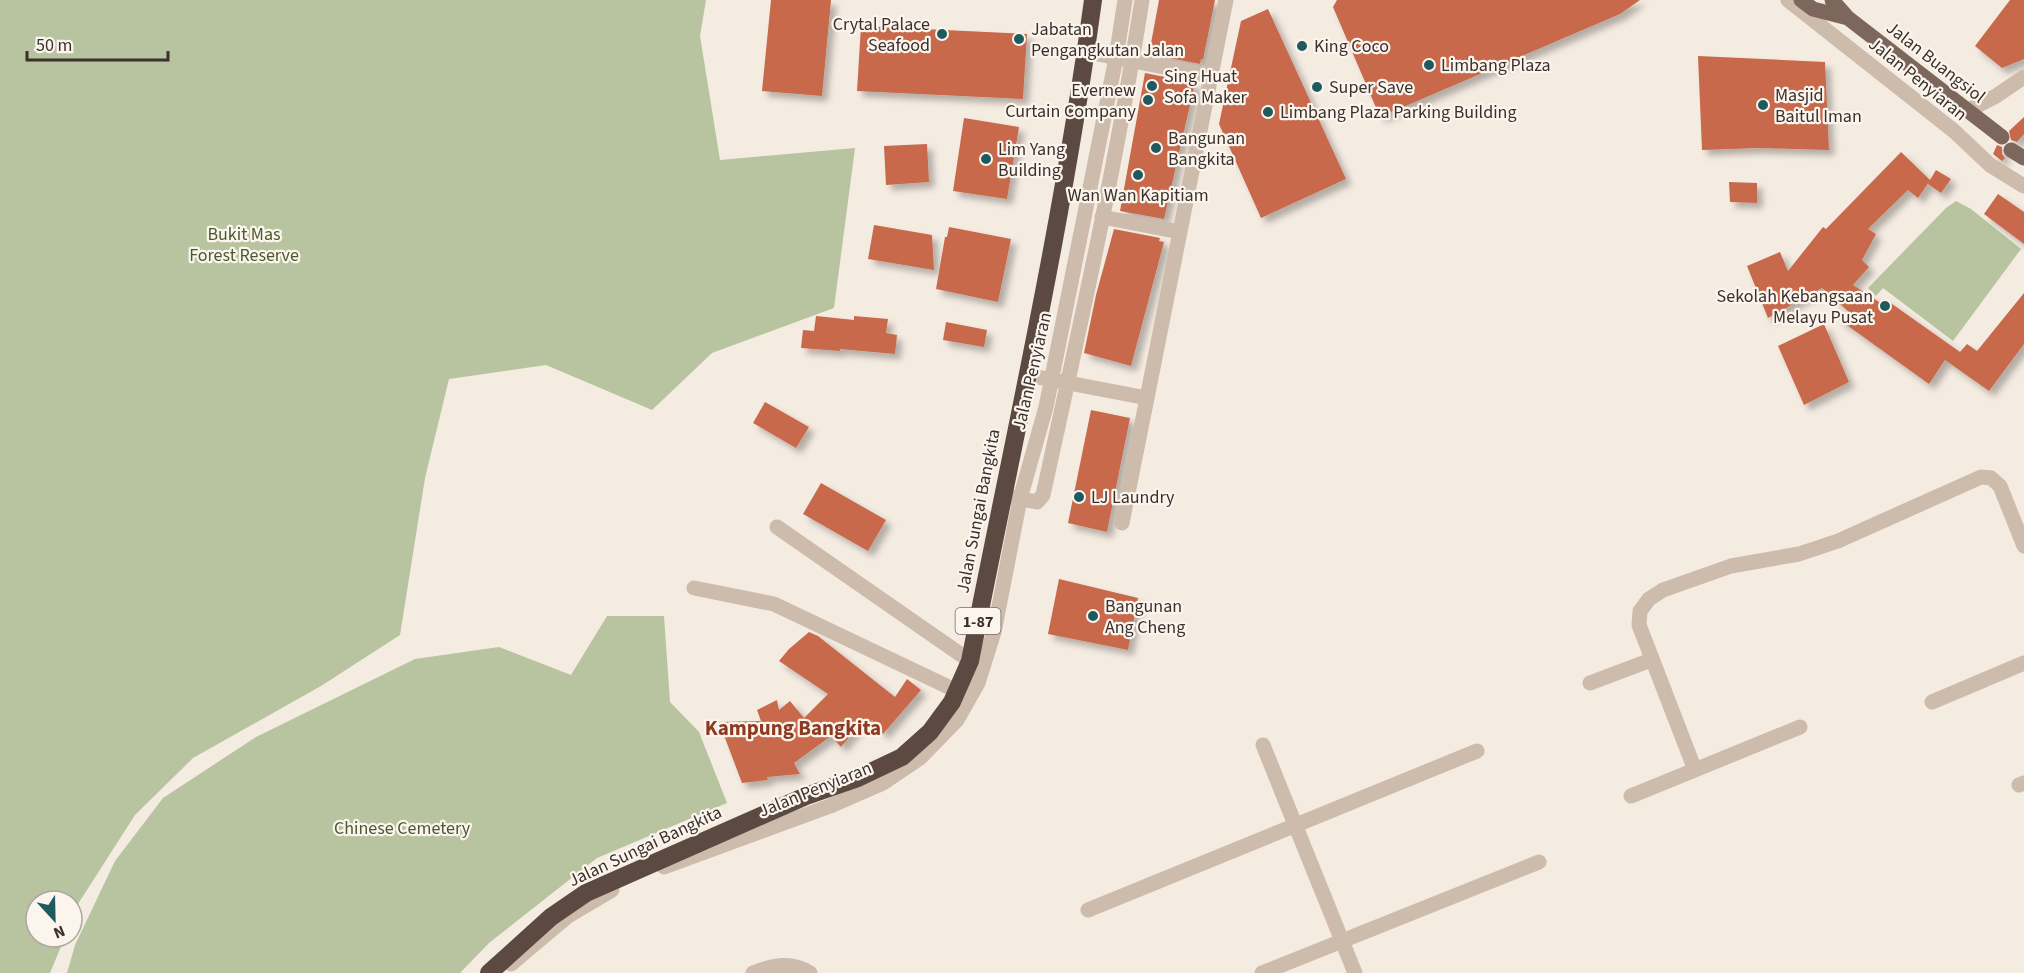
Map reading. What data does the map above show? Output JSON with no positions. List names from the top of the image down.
{
  "streets": {
    "highway": ["Jalan Sungai Bangkita", "1-87"],
    "main road": ["Jalan Buangsiol"],
    "street": ["Jalan Penyiaran"]
  },
  "crossings": [
    ["Jalan Penyiaran", "Jalan Sungai Bangkita"]
  ],
  "districts": ["Kampung Bangkita"],
  "parks": ["Bukit Mas Forest Reserve", "Chinese Cemetery"],
  "places": [
    "Crytal Palace Seafood",
    "Jabatan Pengangkutan Jalan",
    "King Coco",
    "Limbang Plaza",
    "Sing Huat Sofa Maker",
    "Super Save",
    "Evernew Curtain Company",
    "Masjid Baitul Iman",
    "Limbang Plaza Parking Building",
    "Bangunan Bangkita",
    "Lim Yang Building",
    "Wan Wan Kapitiam",
    "Sekolah Kebangsaan Melayu Pusat",
    "LJ Laundry",
    "Bangunan Ang Cheng"
  ],
  "scale_bar": "50 m",
  "north": "bottom"
}
